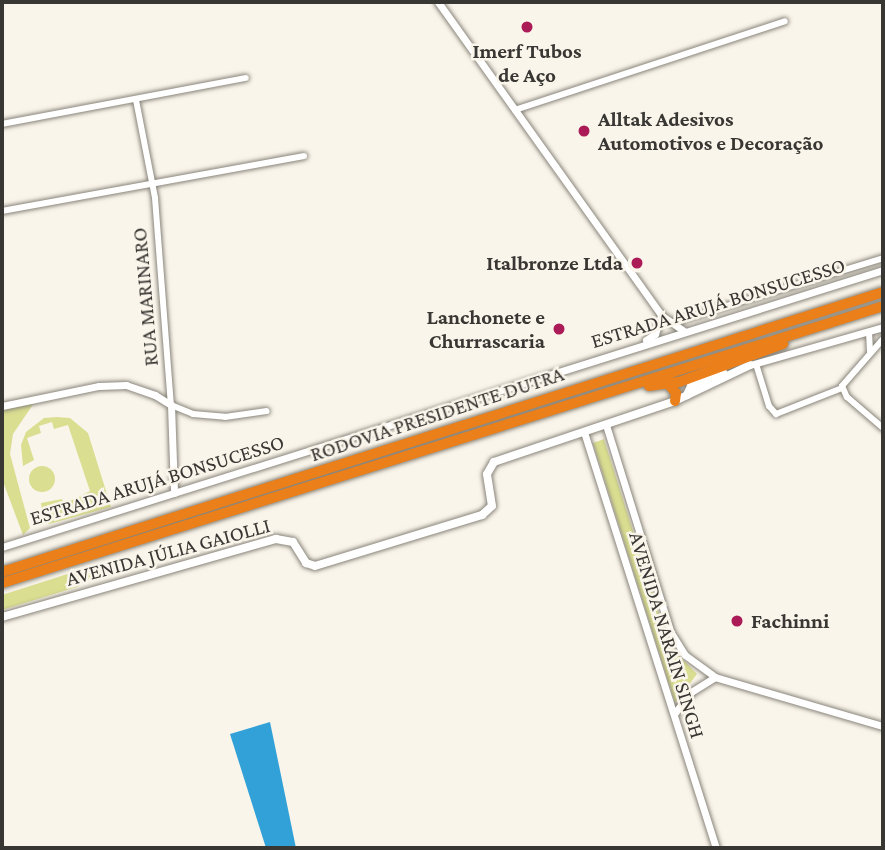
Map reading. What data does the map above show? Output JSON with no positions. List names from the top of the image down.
{
  "streets": {
    "highway": ["RODOVIA PRESIDENTE DUTRA"],
    "main road": ["AVENIDA JÚLIA GAIOLLI"],
    "street": ["RUA MARINARO", "ESTRADA ARUJÁ BONSUCESSO", "AVENIDA NARAIN SINGH"]
  },
  "crossings": [
    ["RUA MARINARO", "ESTRADA ARUJÁ BONSUCESSO"],
    ["AVENIDA JÚLIA GAIOLLI", "AVENIDA NARAIN SINGH"]
  ],
  "places": [
    "Imerf Tubos de Aço",
    "Alltak Adesivos Automotivos e Decoração",
    "Italbronze Ltda",
    "Lanchonete e Churrascaria",
    "Fachinni"
  ]
}
